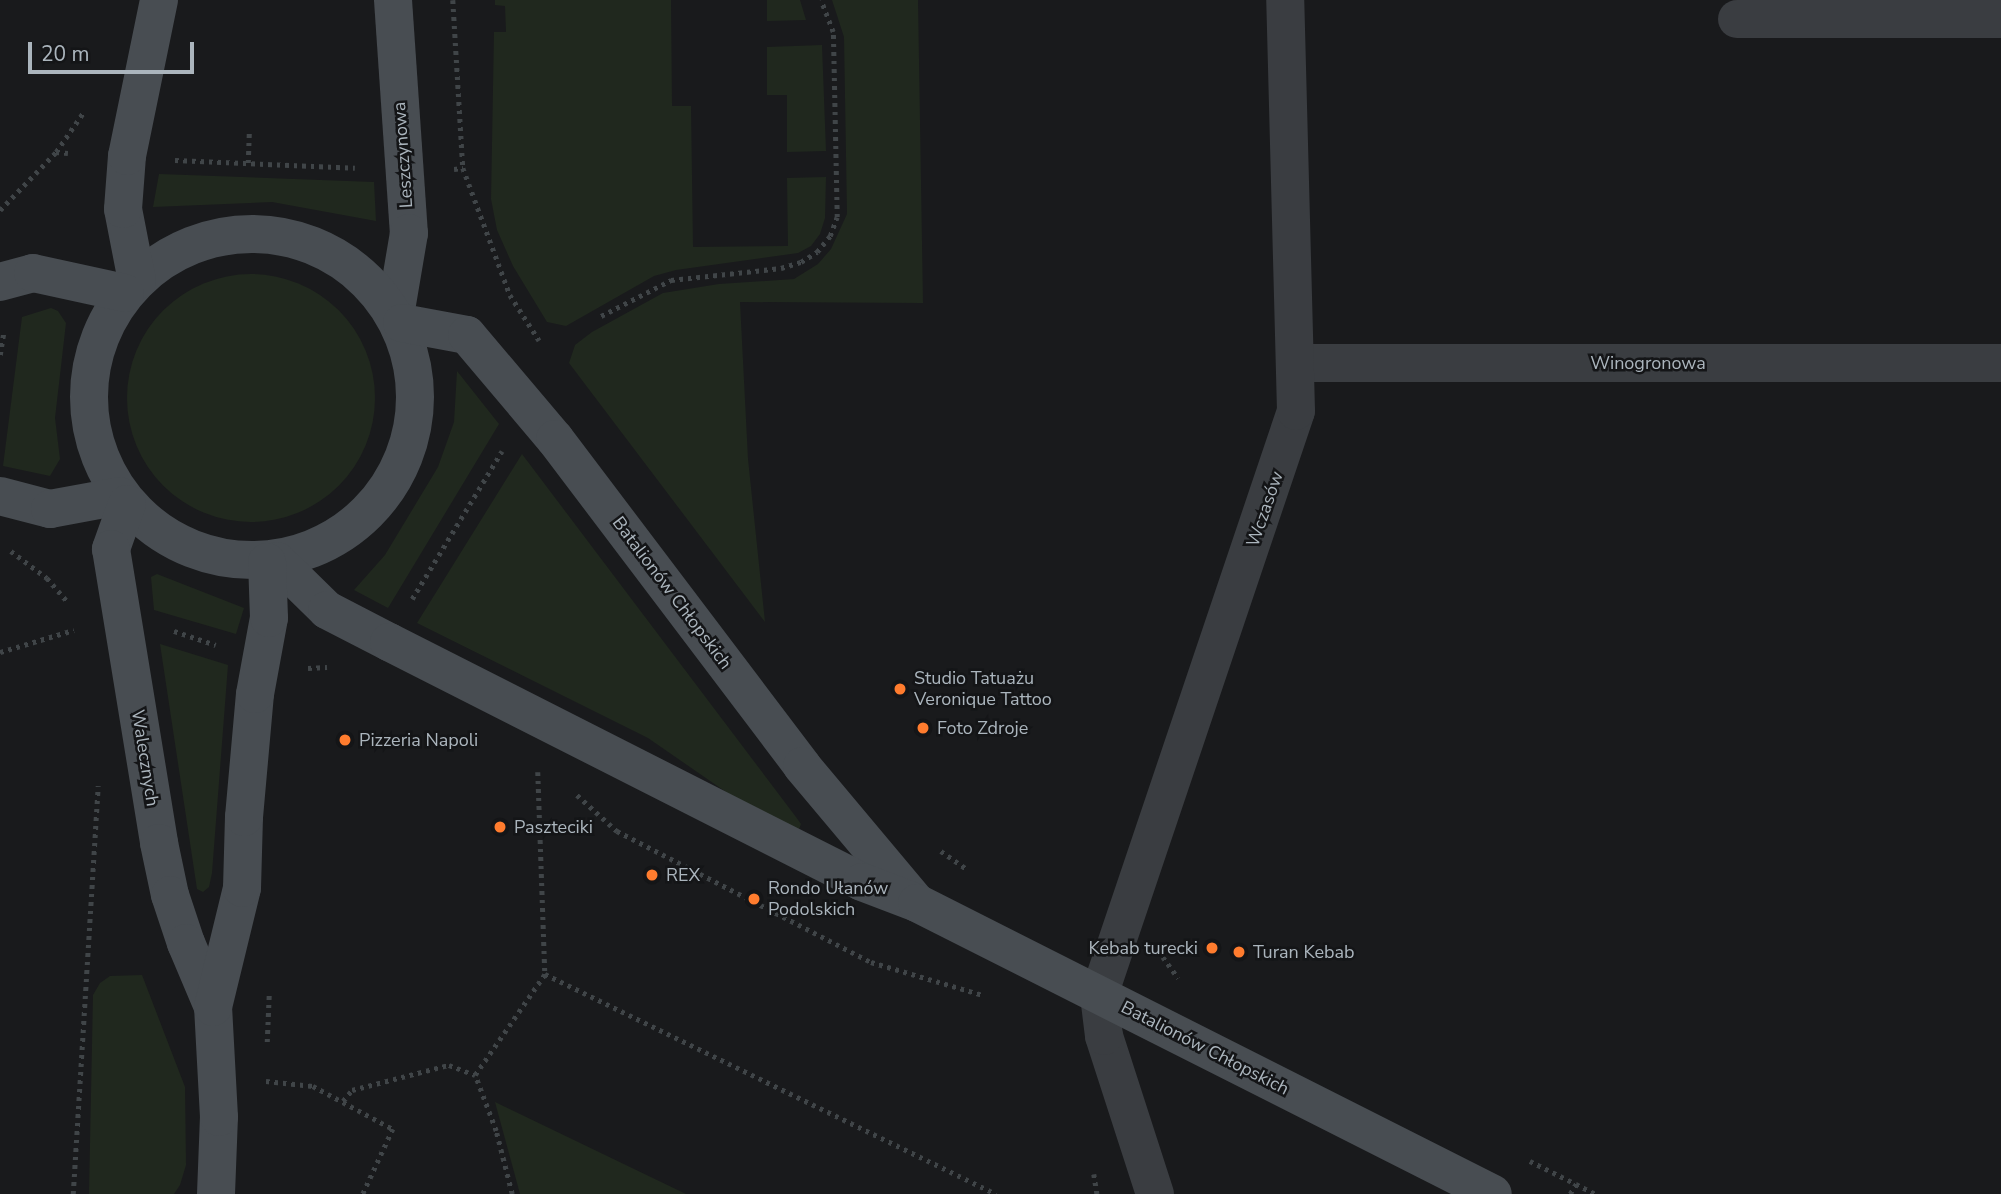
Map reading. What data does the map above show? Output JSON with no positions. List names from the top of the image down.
{
  "streets": {
    "street": [
      "Leszczynowa",
      "Winogronowa",
      "Wczasów",
      "Batalionów Chłopskich",
      "Walecznych"
    ]
  },
  "crossings": [
    ["Leszczynowa", "Batalionów Chłopskich"],
    ["Winogronowa", "Wczasów"],
    ["Wczasów", "Batalionów Chłopskich"],
    ["Batalionów Chłopskich", "Walecznych"]
  ],
  "places": [
    "Studio Tatuażu Veronique Tattoo",
    "Foto Zdroje",
    "Pizzeria Napoli",
    "Paszteciki",
    "REX",
    "Rondo Ułanów Podolskich",
    "Kebab turecki",
    "Turan Kebab"
  ],
  "scale_bar": "20 m"
}
